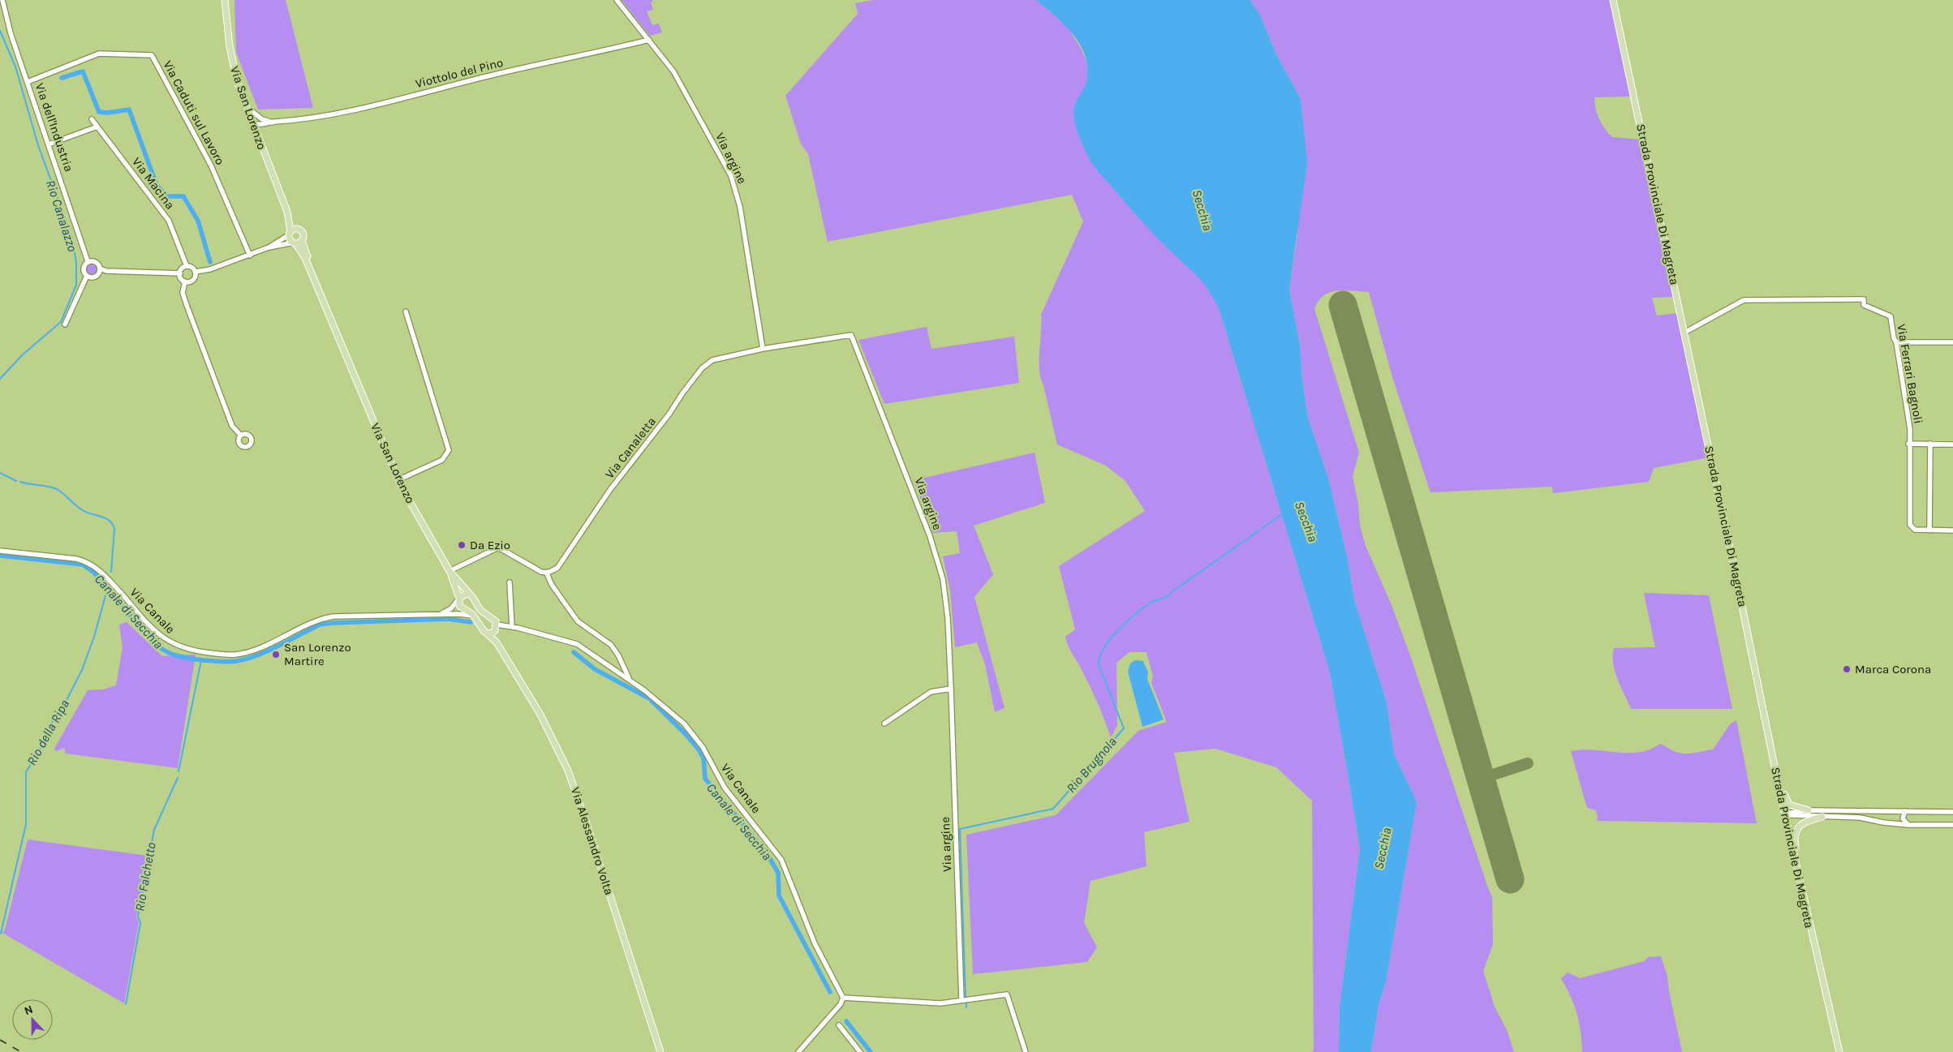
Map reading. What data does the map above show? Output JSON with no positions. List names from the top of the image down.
{
  "streets": {
    "main road": ["Via San Lorenzo", "Strada Provinciale Di Magreta", "Via Alessandro Volta"],
    "street": [
      "Viottolo del Pino",
      "Via Caduti sul Lavoro",
      "Via dell'Industria",
      "Via argine",
      "Via Macina",
      "Via Ferrari Bagnoli",
      "Via Canaletta",
      "Via Canale"
    ]
  },
  "crossings": [
    ["Viottolo del Pino", "Via San Lorenzo"],
    ["Viottolo del Pino", "Via argine"],
    ["Via Caduti sul Lavoro", "Via dell'Industria"],
    ["Via argine", "Via Canaletta"],
    ["Strada Provinciale Di Magreta", "Via Ferrari Bagnoli"]
  ],
  "water": [
    "Secchia",
    "Rio Canalazzo",
    "Canale di Secchia",
    "Rio della Ripa",
    "Rio Brugnola",
    "Rio Falchetto"
  ],
  "places": ["Da Ezio", "San Lorenzo Martire", "Marca Corona"],
  "north": "top"
}
